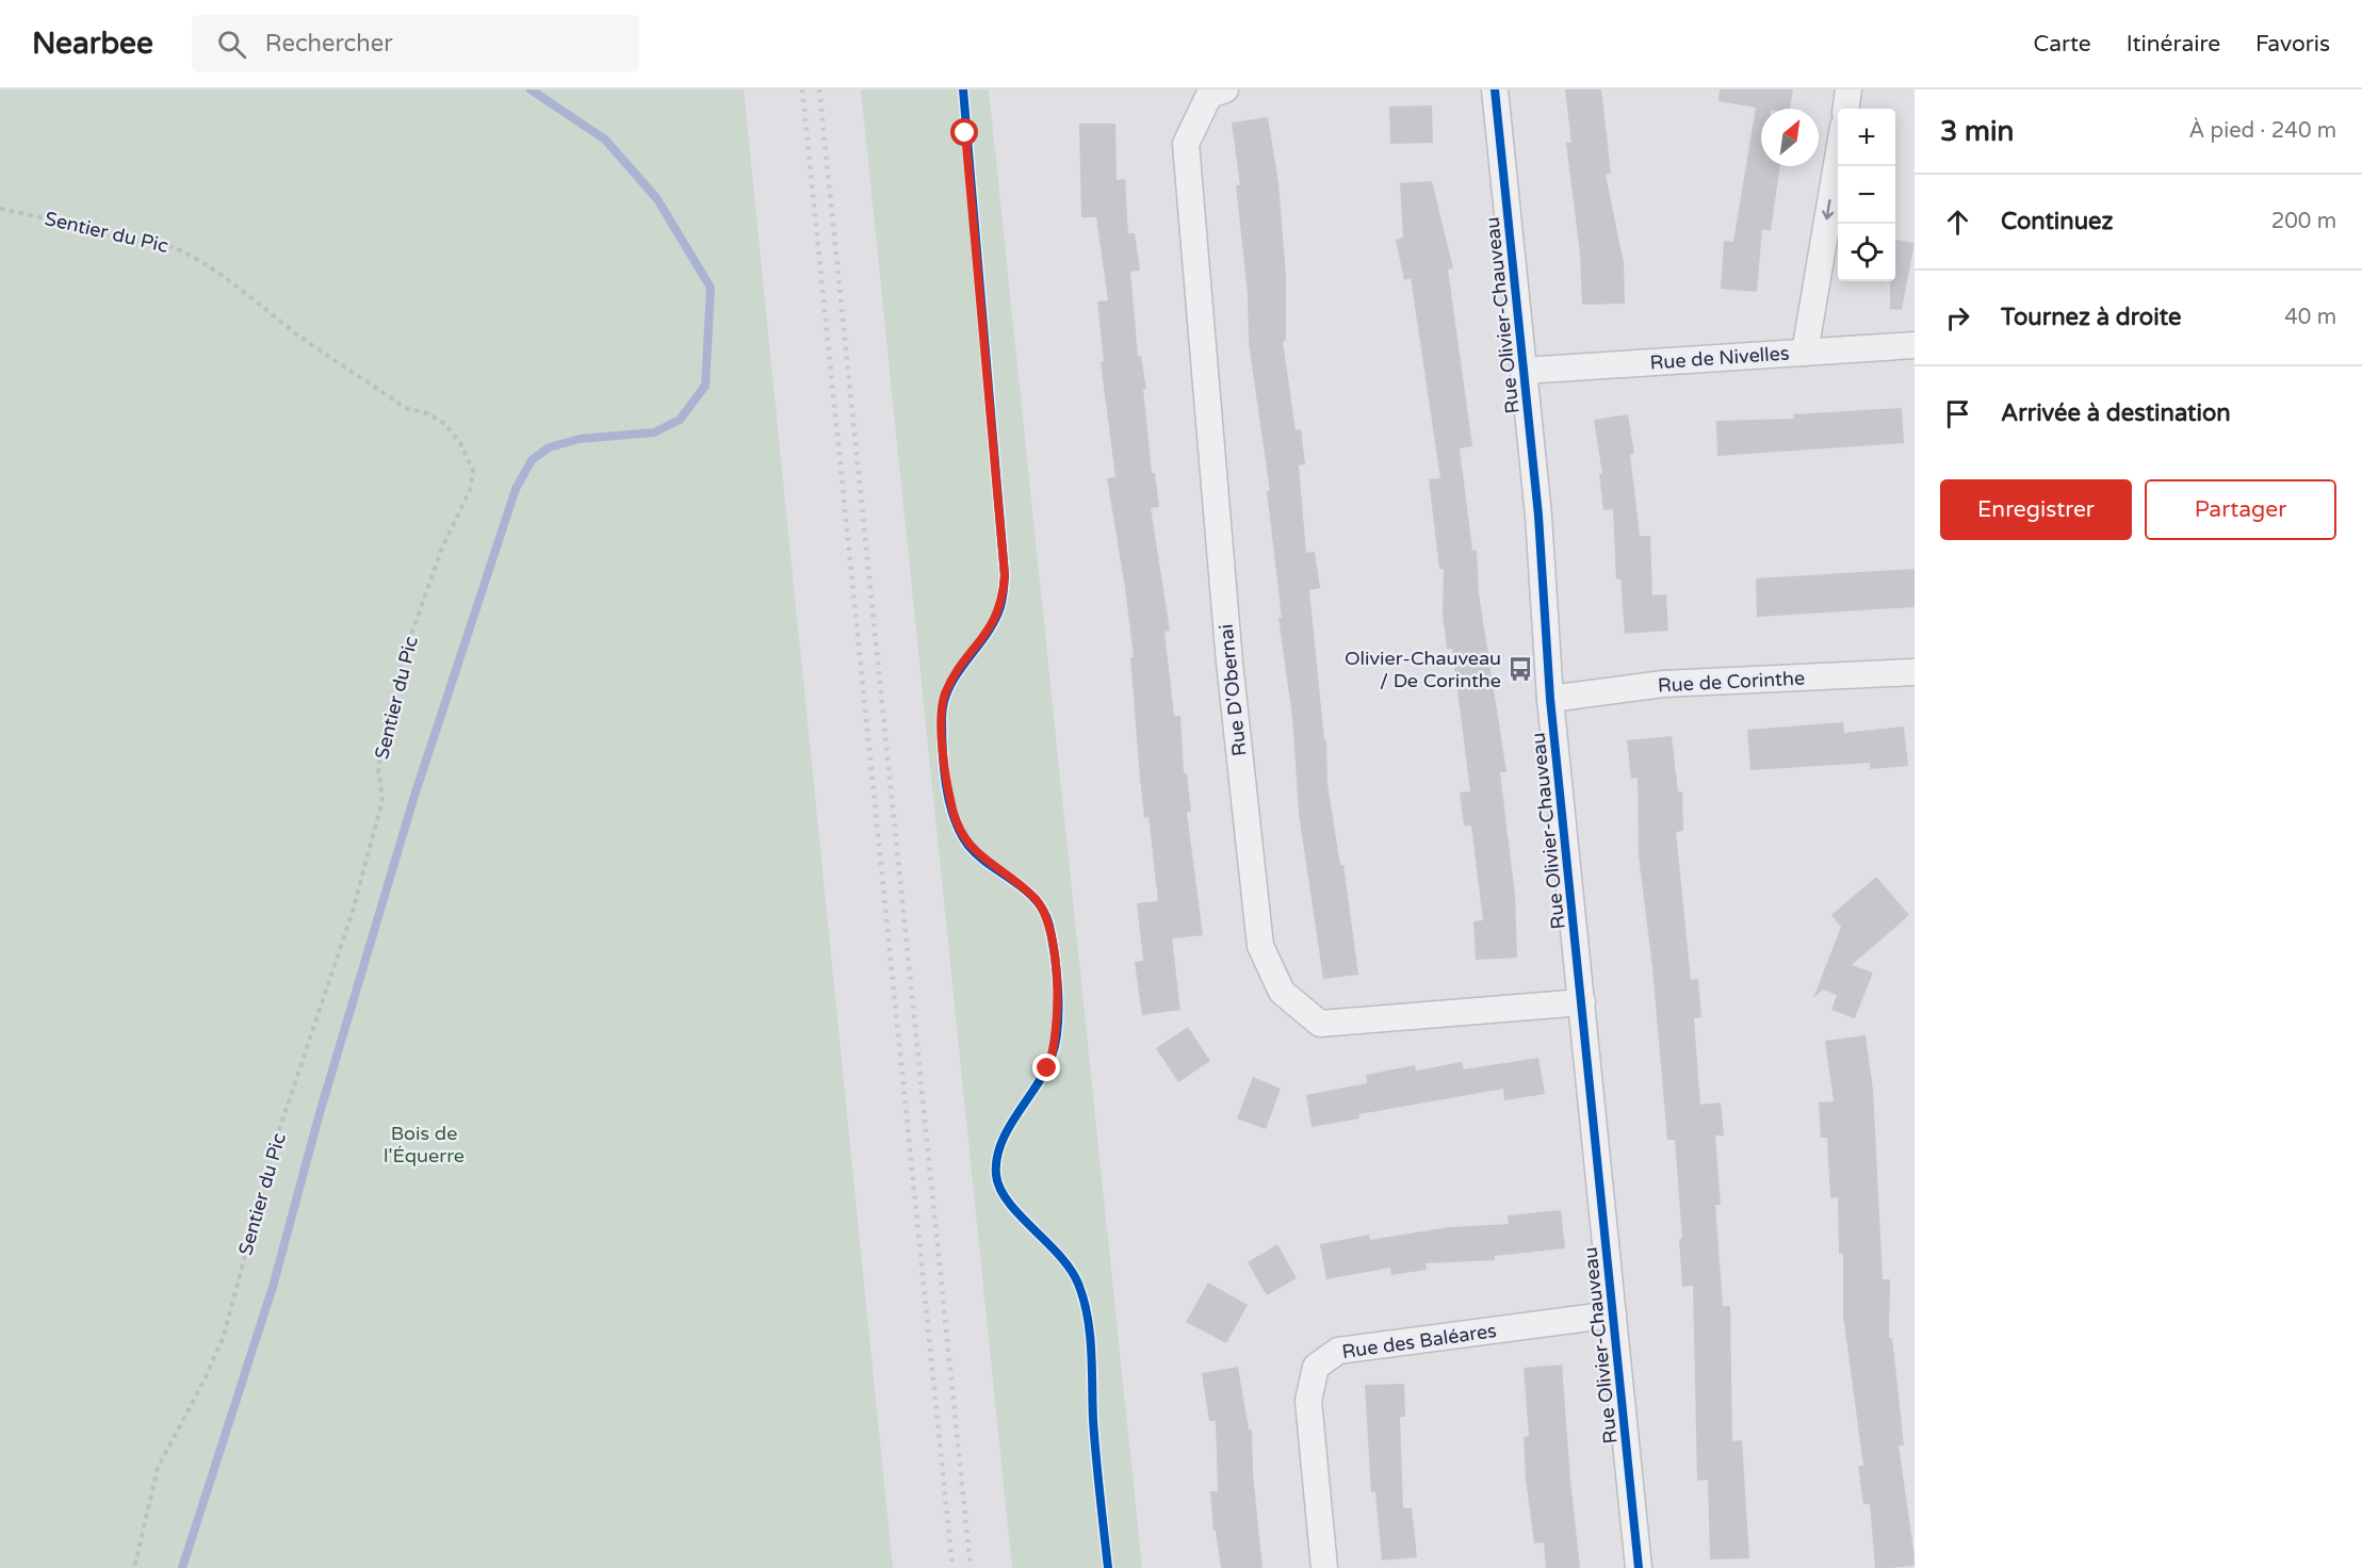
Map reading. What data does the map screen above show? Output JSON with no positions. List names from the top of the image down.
{
  "streets": {
    "street": [
      "Rue Olivier-Chauveau",
      "Rue de Nivelles",
      "Rue de Corinthe",
      "Rue D'Obernai",
      "Rue des Baléares"
    ],
    "path": ["Sentier du Pic"]
  },
  "crossings": [
    ["Rue Olivier-Chauveau", "Rue de Nivelles"],
    ["Rue Olivier-Chauveau", "Rue de Corinthe"],
    ["Rue Olivier-Chauveau", "Rue D'Obernai"],
    ["Rue Olivier-Chauveau", "Rue des Baléares"]
  ],
  "parks": ["Bois de l'Équerre"],
  "places": {
    "bus stop": ["Olivier-Chauveau / De Corinthe"]
  },
  "north": "top right",
  "page": {
    "header": "Nearbee",
    "search": "Rechercher",
    "nav": ["Carte", "Itinéraire", "Favoris"],
    "heading": ["3 min", "À pied · 240 m"],
    "map_buttons": ["+", "−"],
    "list": [
      ["Continuez", "200 m"],
      ["Tournez à droite", "40 m"],
      "Arrivée à destination"
    ],
    "buttons": ["Enregistrer", "Partager"]
  }
}
